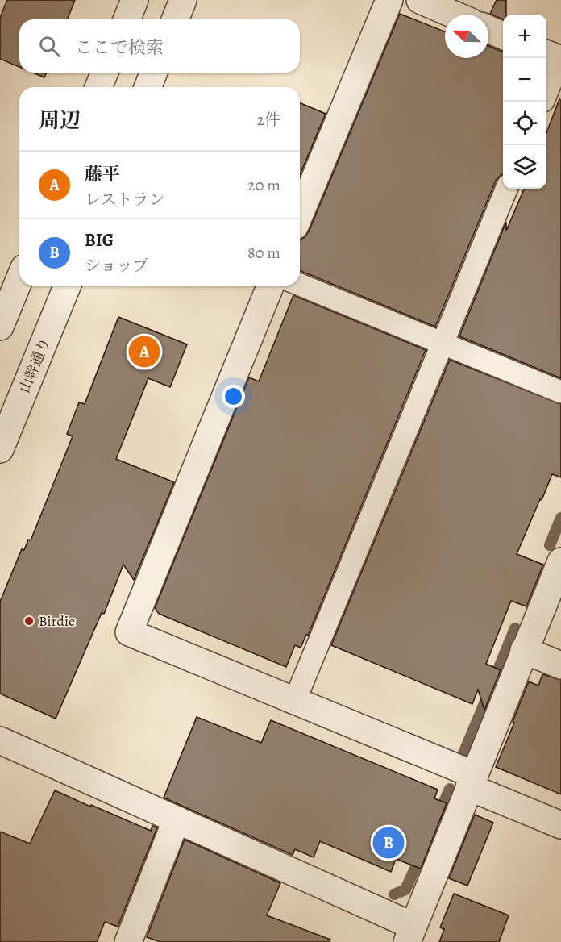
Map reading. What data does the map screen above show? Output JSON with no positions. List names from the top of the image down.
{
  "streets": {
    "street": ["山幹通り"]
  },
  "places": ["Birdie"],
  "north": "left",
  "page": {
    "map_buttons": ["+", "−"],
    "search": "ここで検索",
    "heading": ["周辺", "2件"],
    "list": [
      {
        "mark": "A",
        "name": "藤平",
        "note": "レストラン",
        "value": "20 m"
      },
      {
        "mark": "B",
        "name": "BIG",
        "note": "ショップ",
        "value": "80 m"
      }
    ],
    "pins": ["A", "B"]
  }
}
